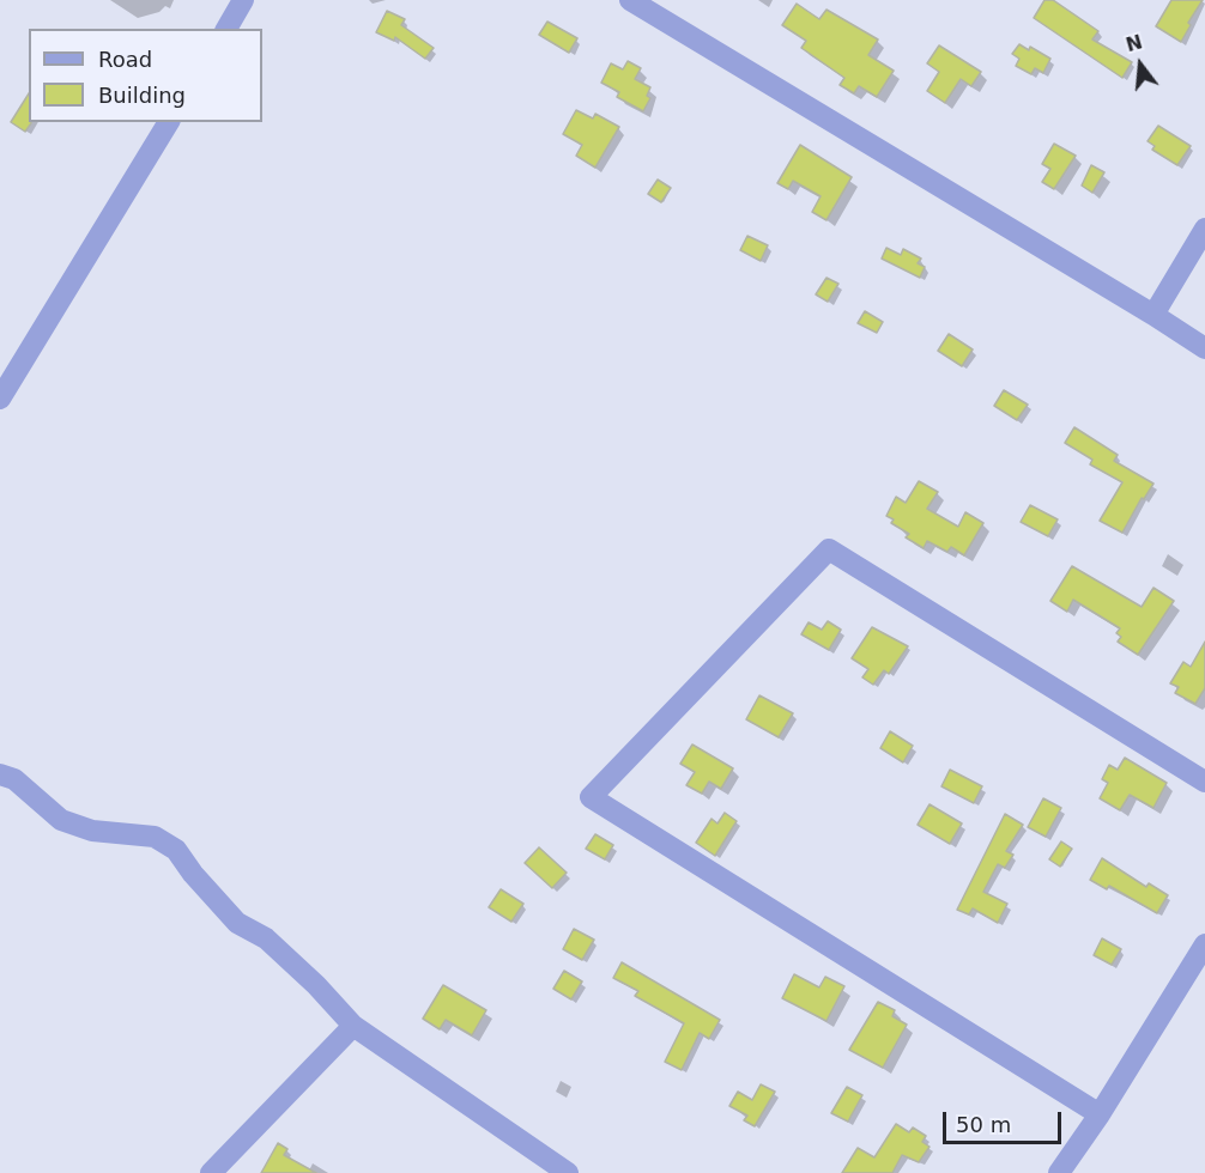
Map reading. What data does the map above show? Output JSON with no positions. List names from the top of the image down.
{
  "legend": ["Road", "Building"],
  "scale_bar": "50 m",
  "north": "top"
}
